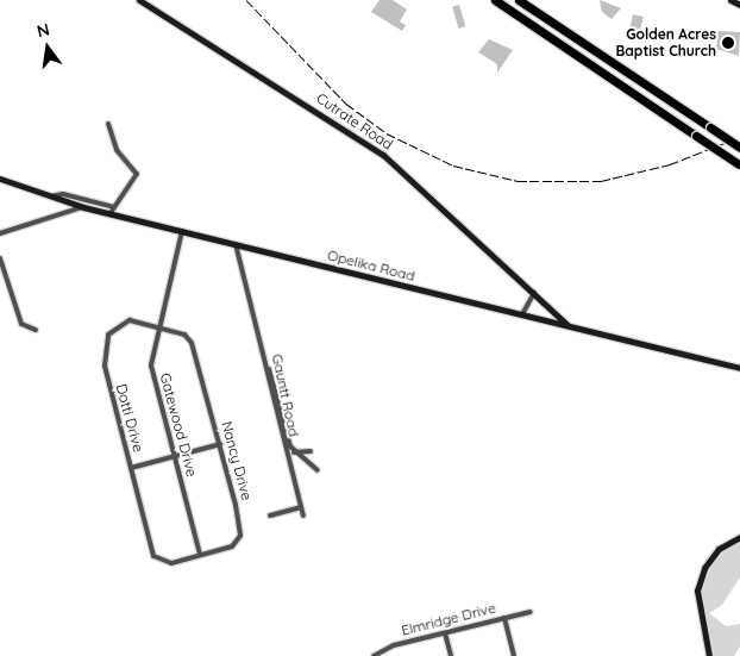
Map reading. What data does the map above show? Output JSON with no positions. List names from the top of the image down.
{
  "streets": {
    "main road": ["Cutrate Road", "Opelika Road"],
    "street": [
      "Gauntt Road",
      "Dotti Drive",
      "Gatewood Drive",
      "Nancy Drive",
      "Elmridge Drive"
    ]
  },
  "crossings": [
    ["Cutrate Road", "Opelika Road"],
    ["Opelika Road", "Gauntt Road"],
    ["Opelika Road", "Gatewood Drive"],
    ["Dotti Drive", "Gatewood Drive"],
    ["Dotti Drive", "Nancy Drive"],
    ["Gatewood Drive", "Nancy Drive"]
  ],
  "places": ["Golden Acres Baptist Church"],
  "north": "top"
}
